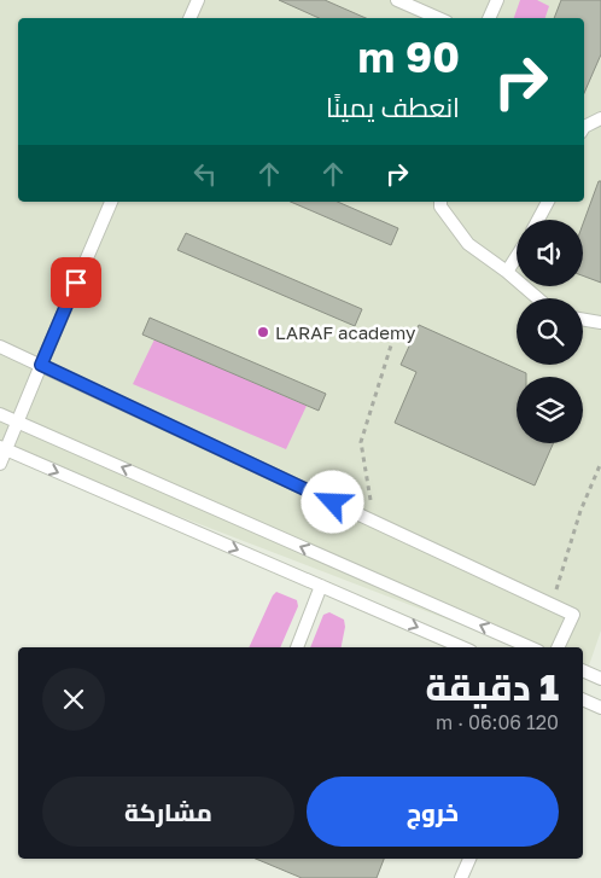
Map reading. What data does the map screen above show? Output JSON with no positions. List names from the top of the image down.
{
  "places": ["LARAF academy"],
  "page": {
    "turn": ["90 m", "انعطف يمينًا"],
    "heading": ["1 دقيقة", "120 m · 06:06"],
    "buttons": ["خروج", "مشاركة"]
  }
}
